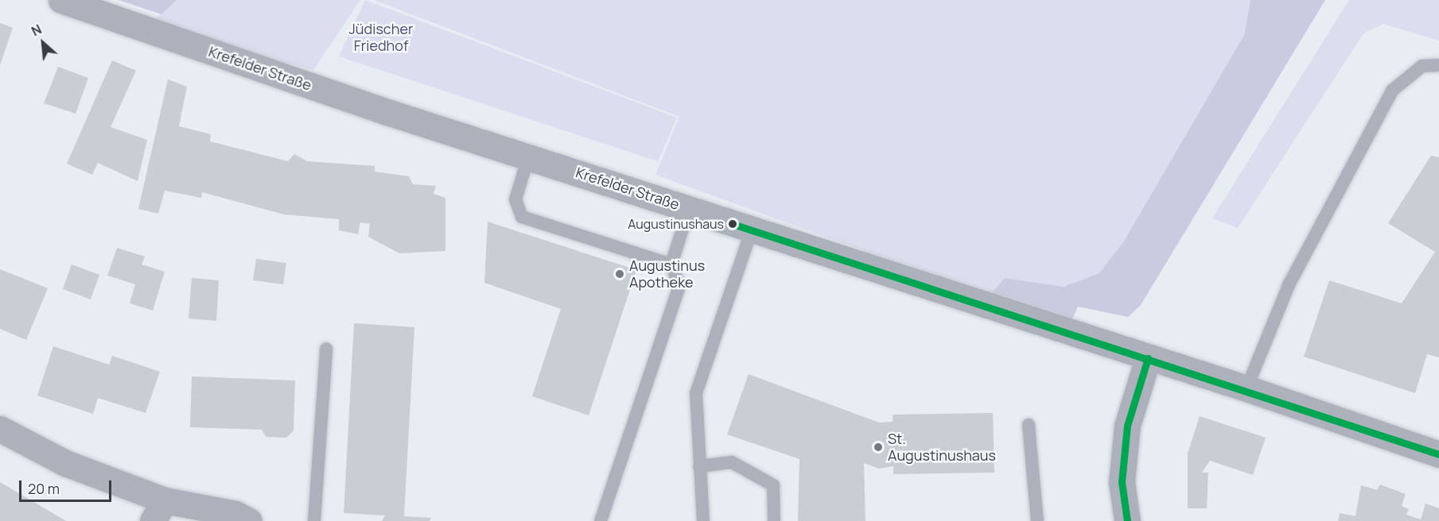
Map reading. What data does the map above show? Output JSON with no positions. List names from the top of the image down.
{
  "streets": {
    "street": ["Krefelder Straße"]
  },
  "parks": ["Jüdischer Friedhof"],
  "places": ["Augustinushaus", "Augustinus Apotheke", "St. Augustinushaus"],
  "scale_bar": "20 m",
  "north": "top left"
}
